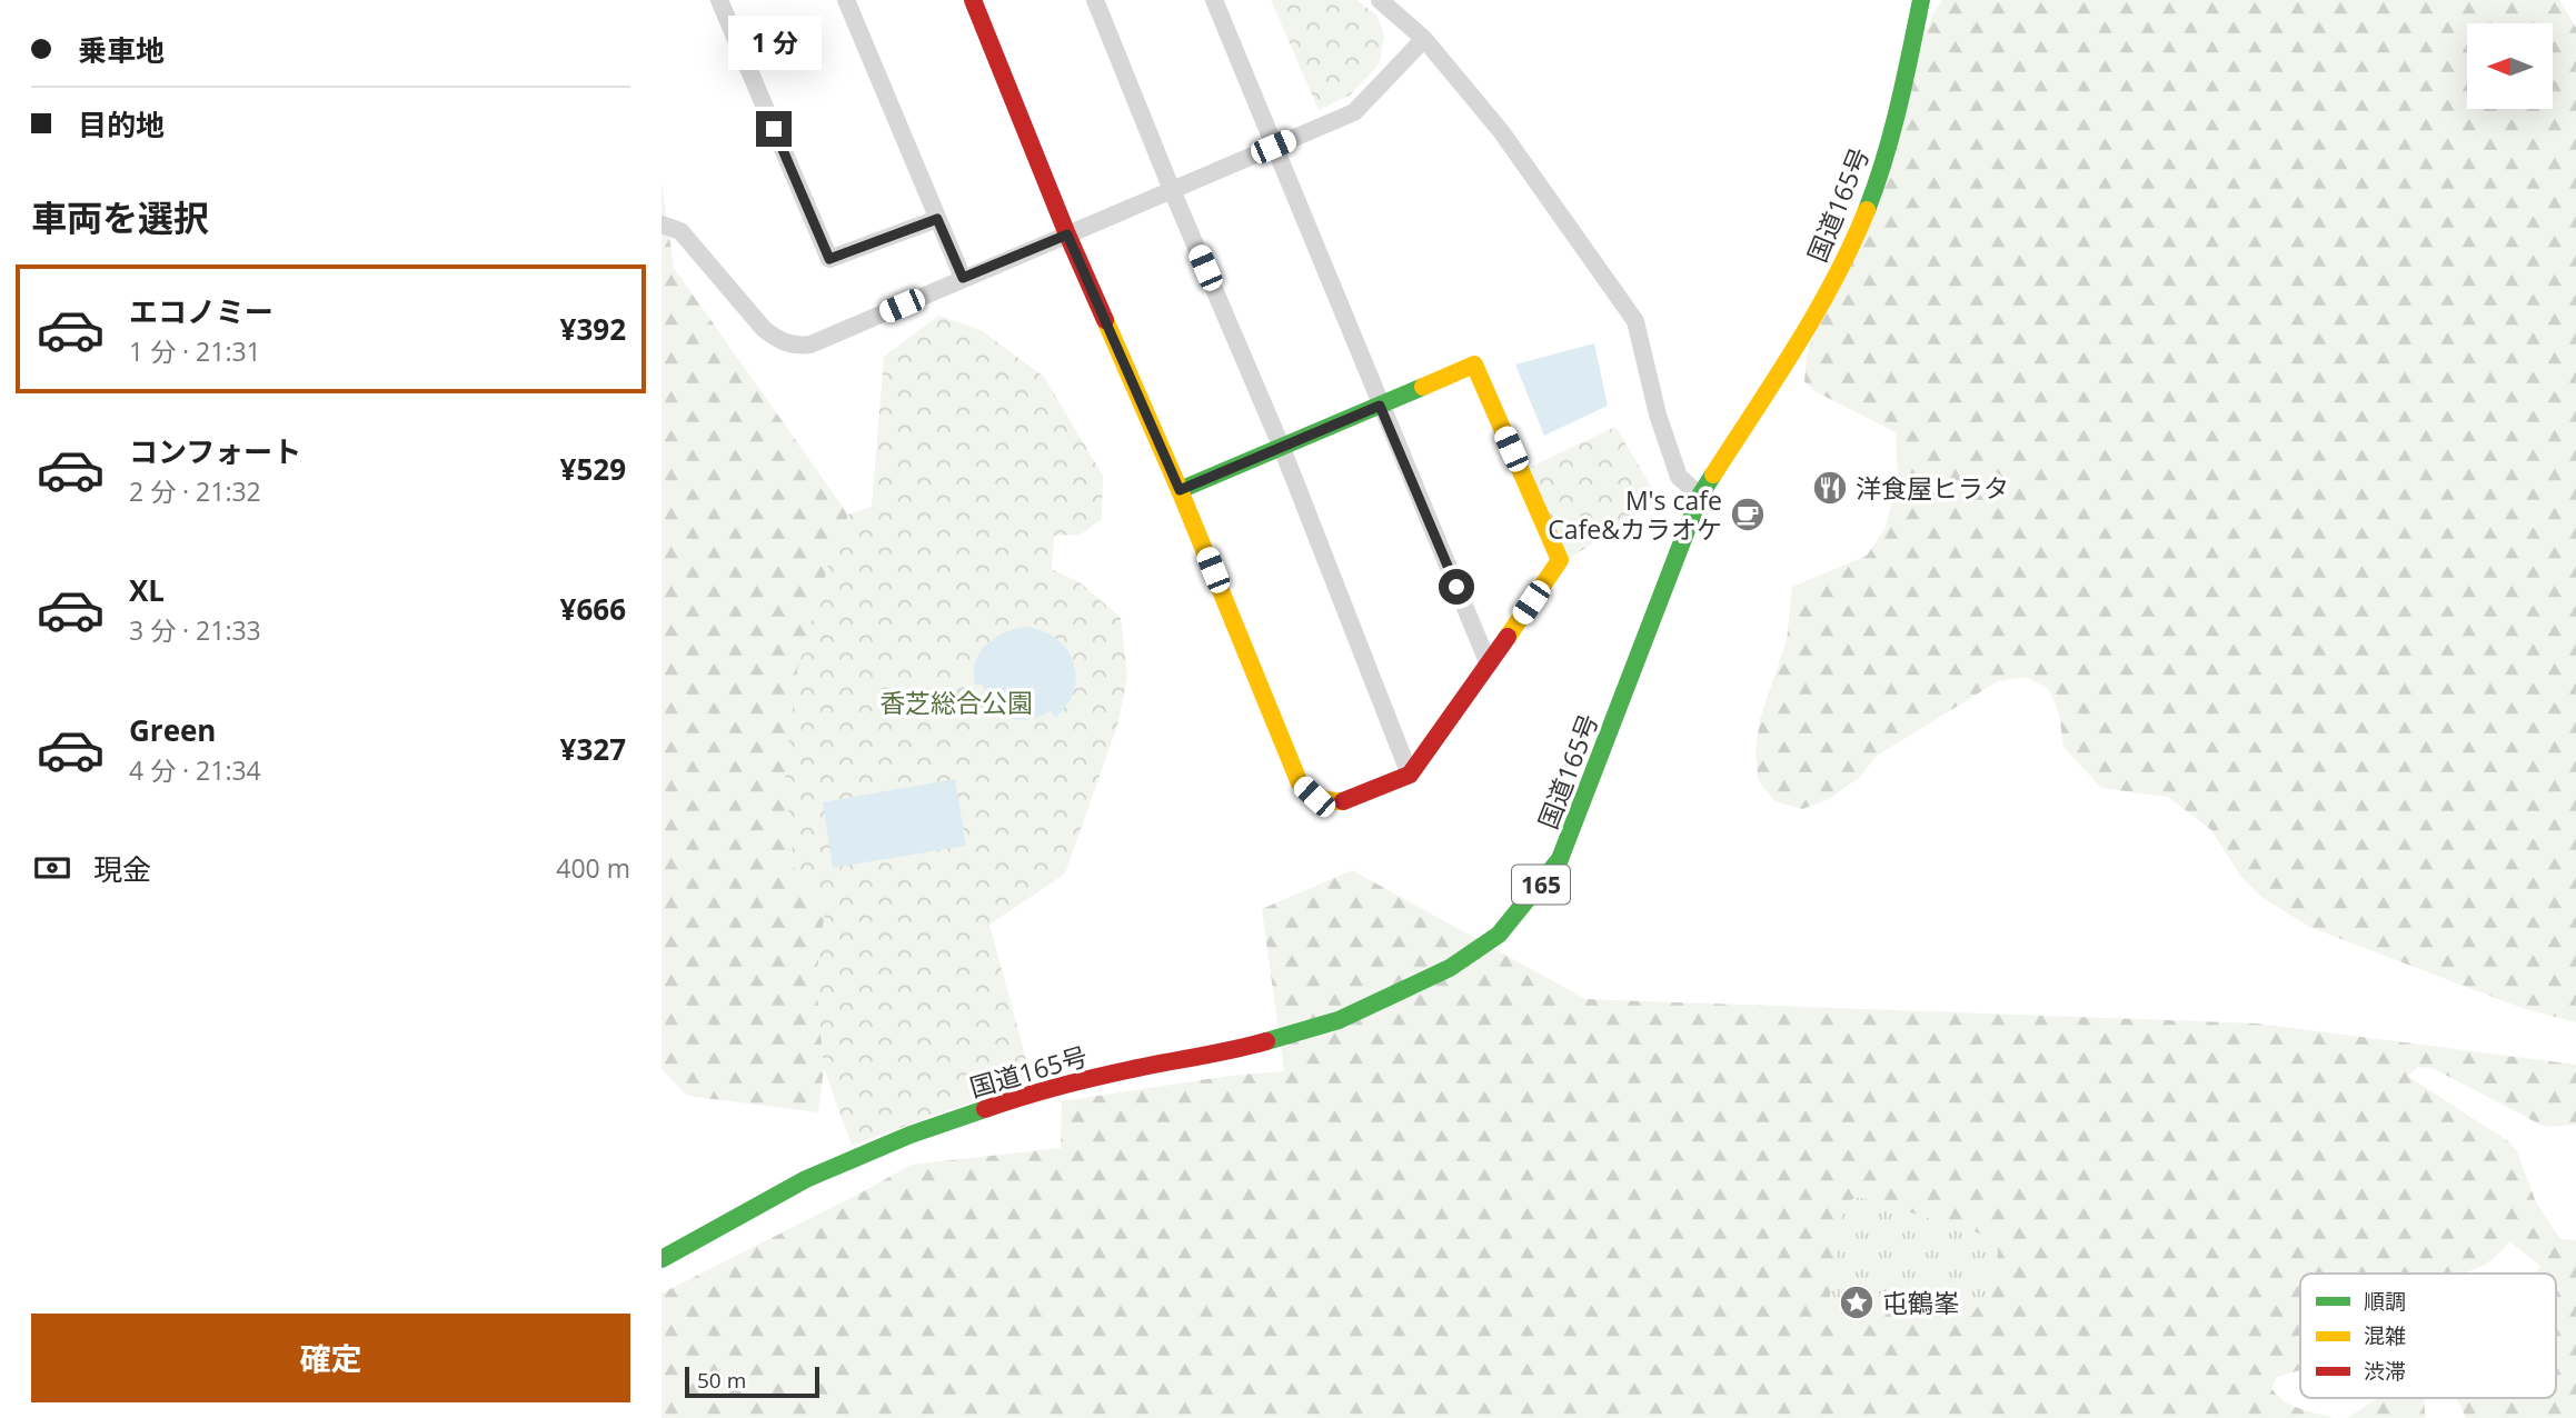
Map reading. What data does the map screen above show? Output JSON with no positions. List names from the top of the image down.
{
  "streets": {
    "main road": ["国道165号", "165"]
  },
  "parks": ["香芝総合公園"],
  "places": {
    "restaurant": ["洋食屋ヒラタ"],
    "cafe": ["M's cafe Cafe&カラオケ"],
    "place": ["屯鶴峯"]
  },
  "legend": ["順調", "混雑", "渋滞"],
  "scale_bar": "50 m",
  "north": "left",
  "page": {
    "banner": ["乗車地", "目的地"],
    "bubble": "1 分",
    "heading": "車両を選択",
    "list": [
      {
        "name": "エコノミー",
        "note": "1 分 · 21:31",
        "value": "¥392"
      },
      {
        "name": "コンフォート",
        "note": "2 分 · 21:32",
        "value": "¥529"
      },
      {
        "name": "XL",
        "note": "3 分 · 21:33",
        "value": "¥666"
      },
      {
        "name": "Green",
        "note": "4 分 · 21:34",
        "value": "¥327"
      }
    ],
    "pay": ["現金", "400 m"],
    "buttons": "確定",
    "scale": "50 m"
  }
}
